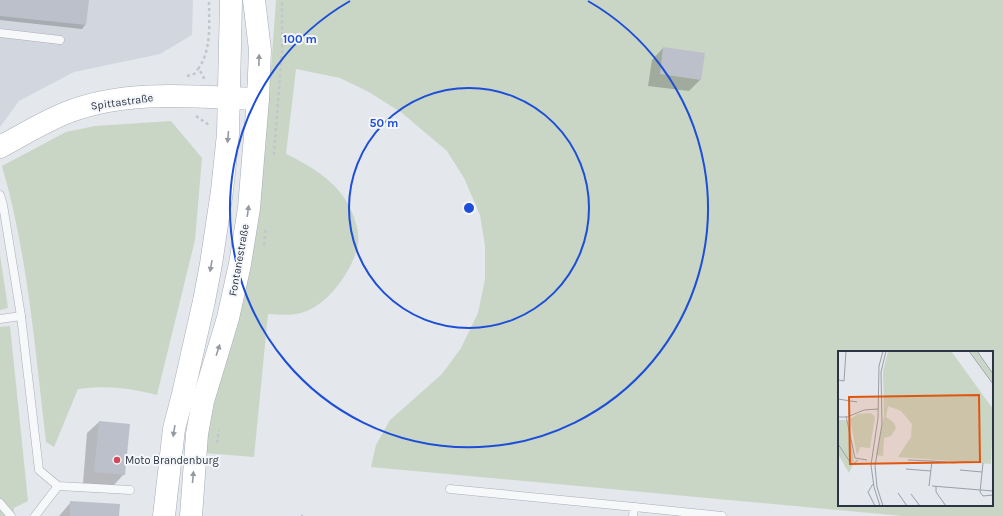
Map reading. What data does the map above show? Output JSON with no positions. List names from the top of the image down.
{
  "streets": {
    "main road": ["Spittastraße", "Fontanestraße"]
  },
  "crossings": [
    ["Spittastraße", "Fontanestraße"]
  ],
  "places": ["Moto Brandenburg"],
  "rings": ["100 m", "50 m"]
}
